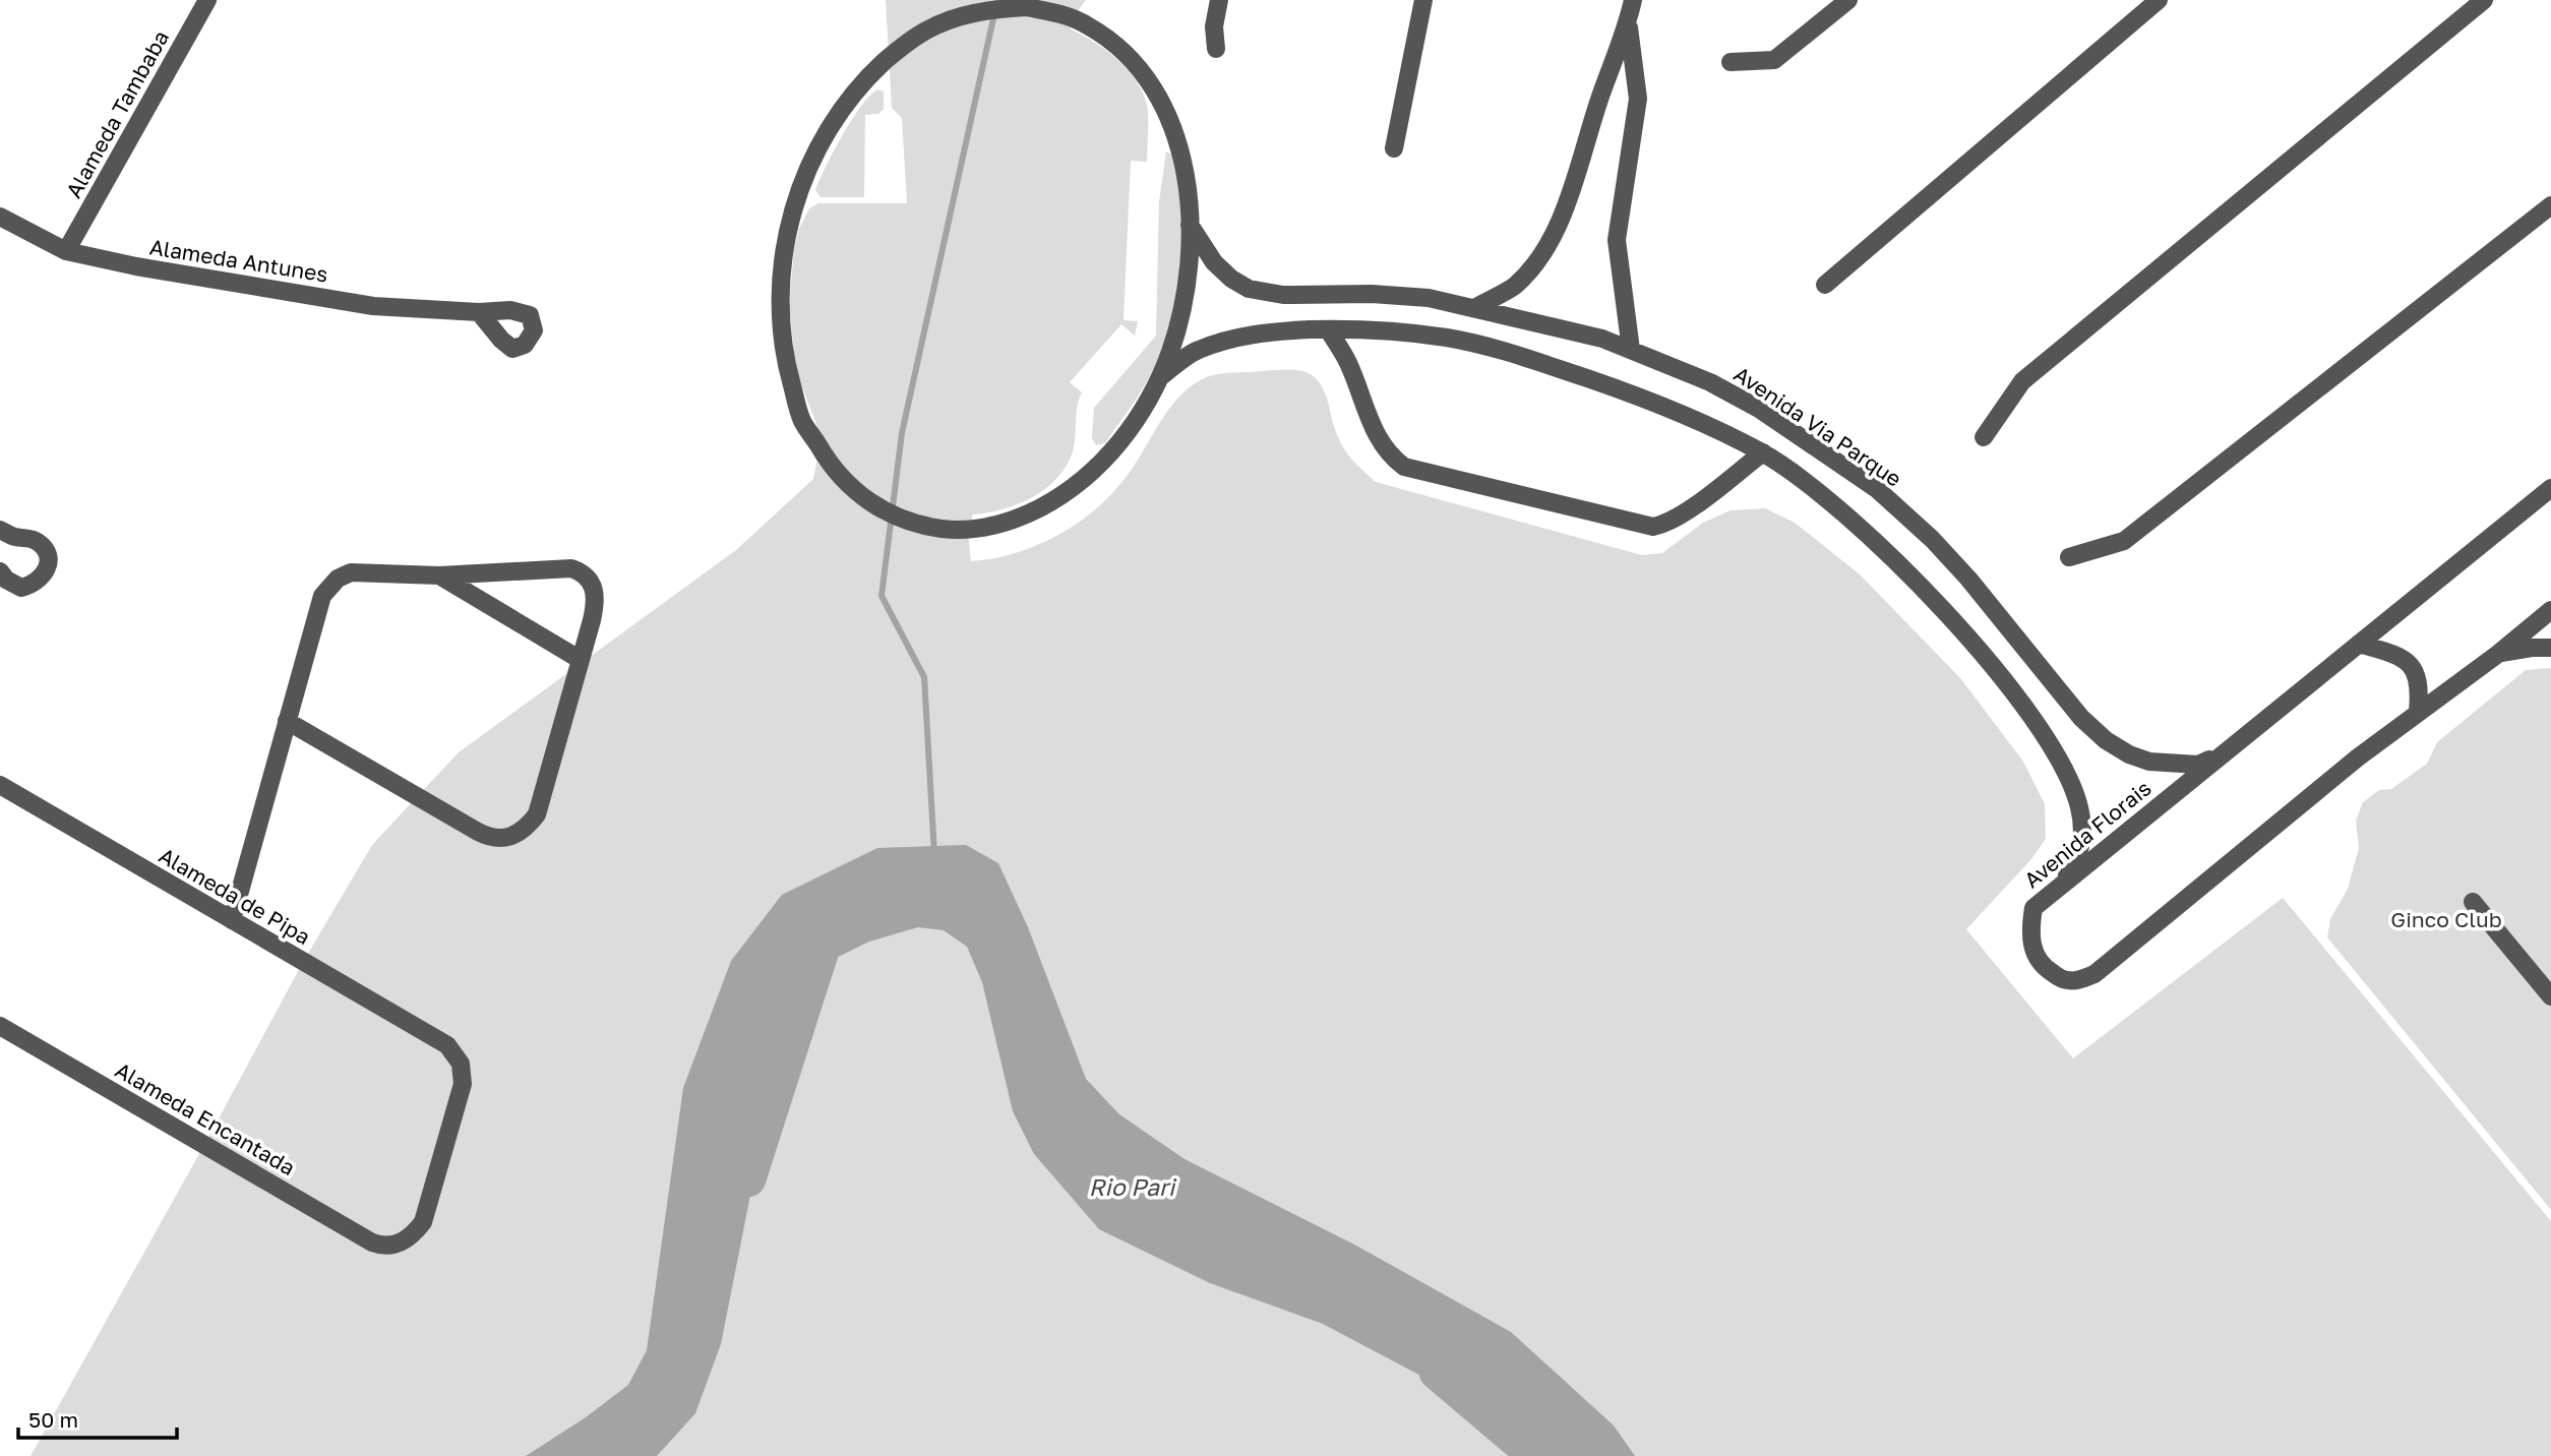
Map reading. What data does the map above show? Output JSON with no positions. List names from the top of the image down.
{
  "streets": {
    "street": [
      "Alameda Tambaba",
      "Alameda Antunes",
      "Avenida Via Parque",
      "Avenida Florais",
      "Alameda de Pipa",
      "Alameda Encantada"
    ]
  },
  "crossings": [
    ["Alameda Tambaba", "Alameda Antunes"],
    ["Avenida Via Parque", "Avenida Florais"],
    ["Alameda de Pipa", "Alameda Encantada"]
  ],
  "water": ["Rio Pari"],
  "parks": ["Ginco Club"],
  "scale_bar": "50 m"
}
